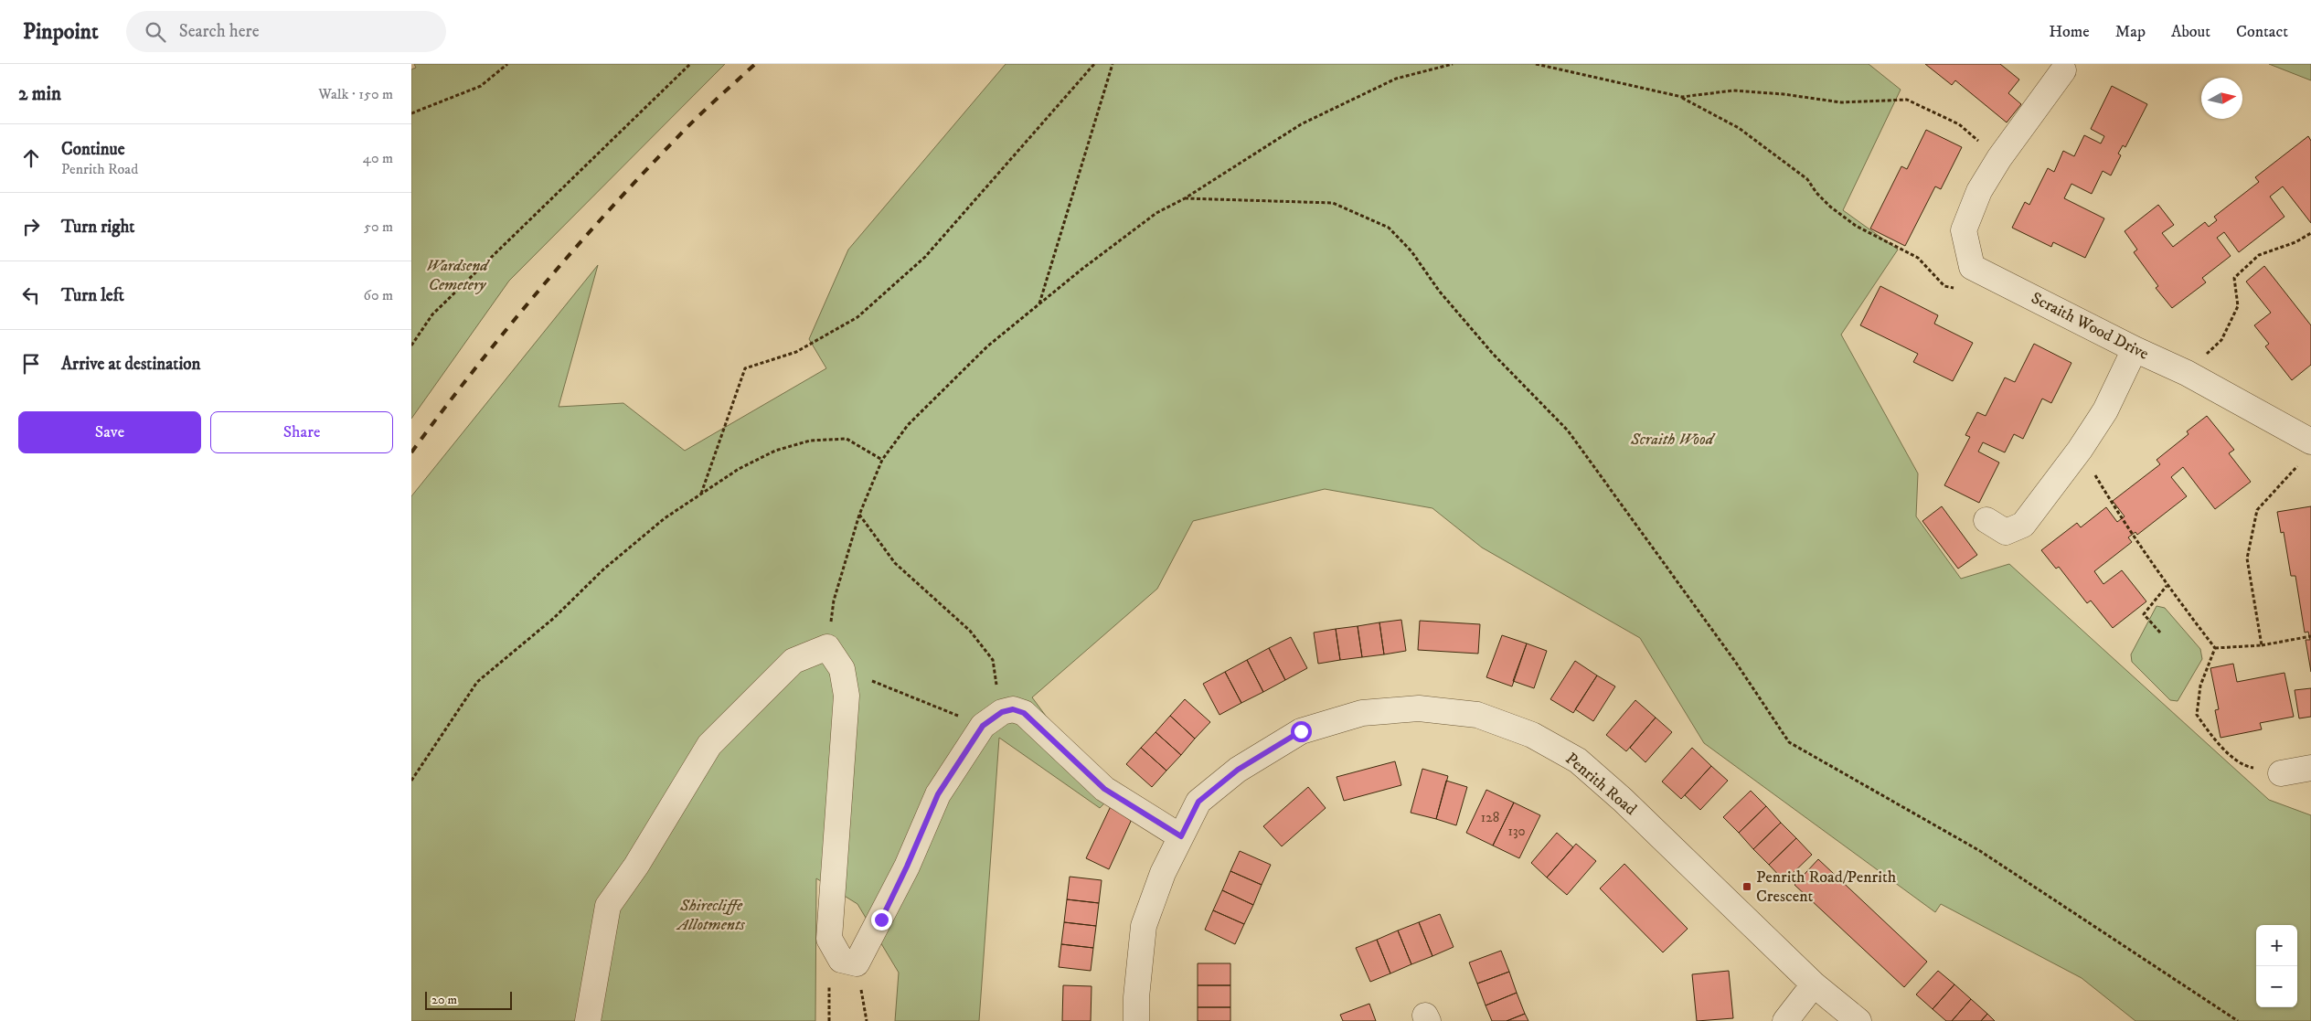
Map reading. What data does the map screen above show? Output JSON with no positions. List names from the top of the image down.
{
  "streets": {
    "street": ["Scraith Wood Drive", "Penrith Road"]
  },
  "parks": ["Wardsend Cemetery", "Scraith Wood", "Shirecliffe Allotments"],
  "places": {
    "transit": ["Penrith Road/Penrith Crescent"]
  },
  "house_numbers": ["128", "130"],
  "scale_bar": "20 m",
  "north": "right",
  "page": {
    "header": "Pinpoint",
    "search": "Search here",
    "nav": [
      "Home",
      "Map",
      "About",
      "Contact"
    ],
    "heading": ["2 min", "Walk · 150 m"],
    "list": [
      ["Continue", "Penrith Road", "40 m"],
      ["Turn right", "50 m"],
      ["Turn left", "60 m"],
      "Arrive at destination"
    ],
    "buttons": ["Save", "Share"],
    "map_buttons": ["+", "−"],
    "scale": "20 m"
  }
}
